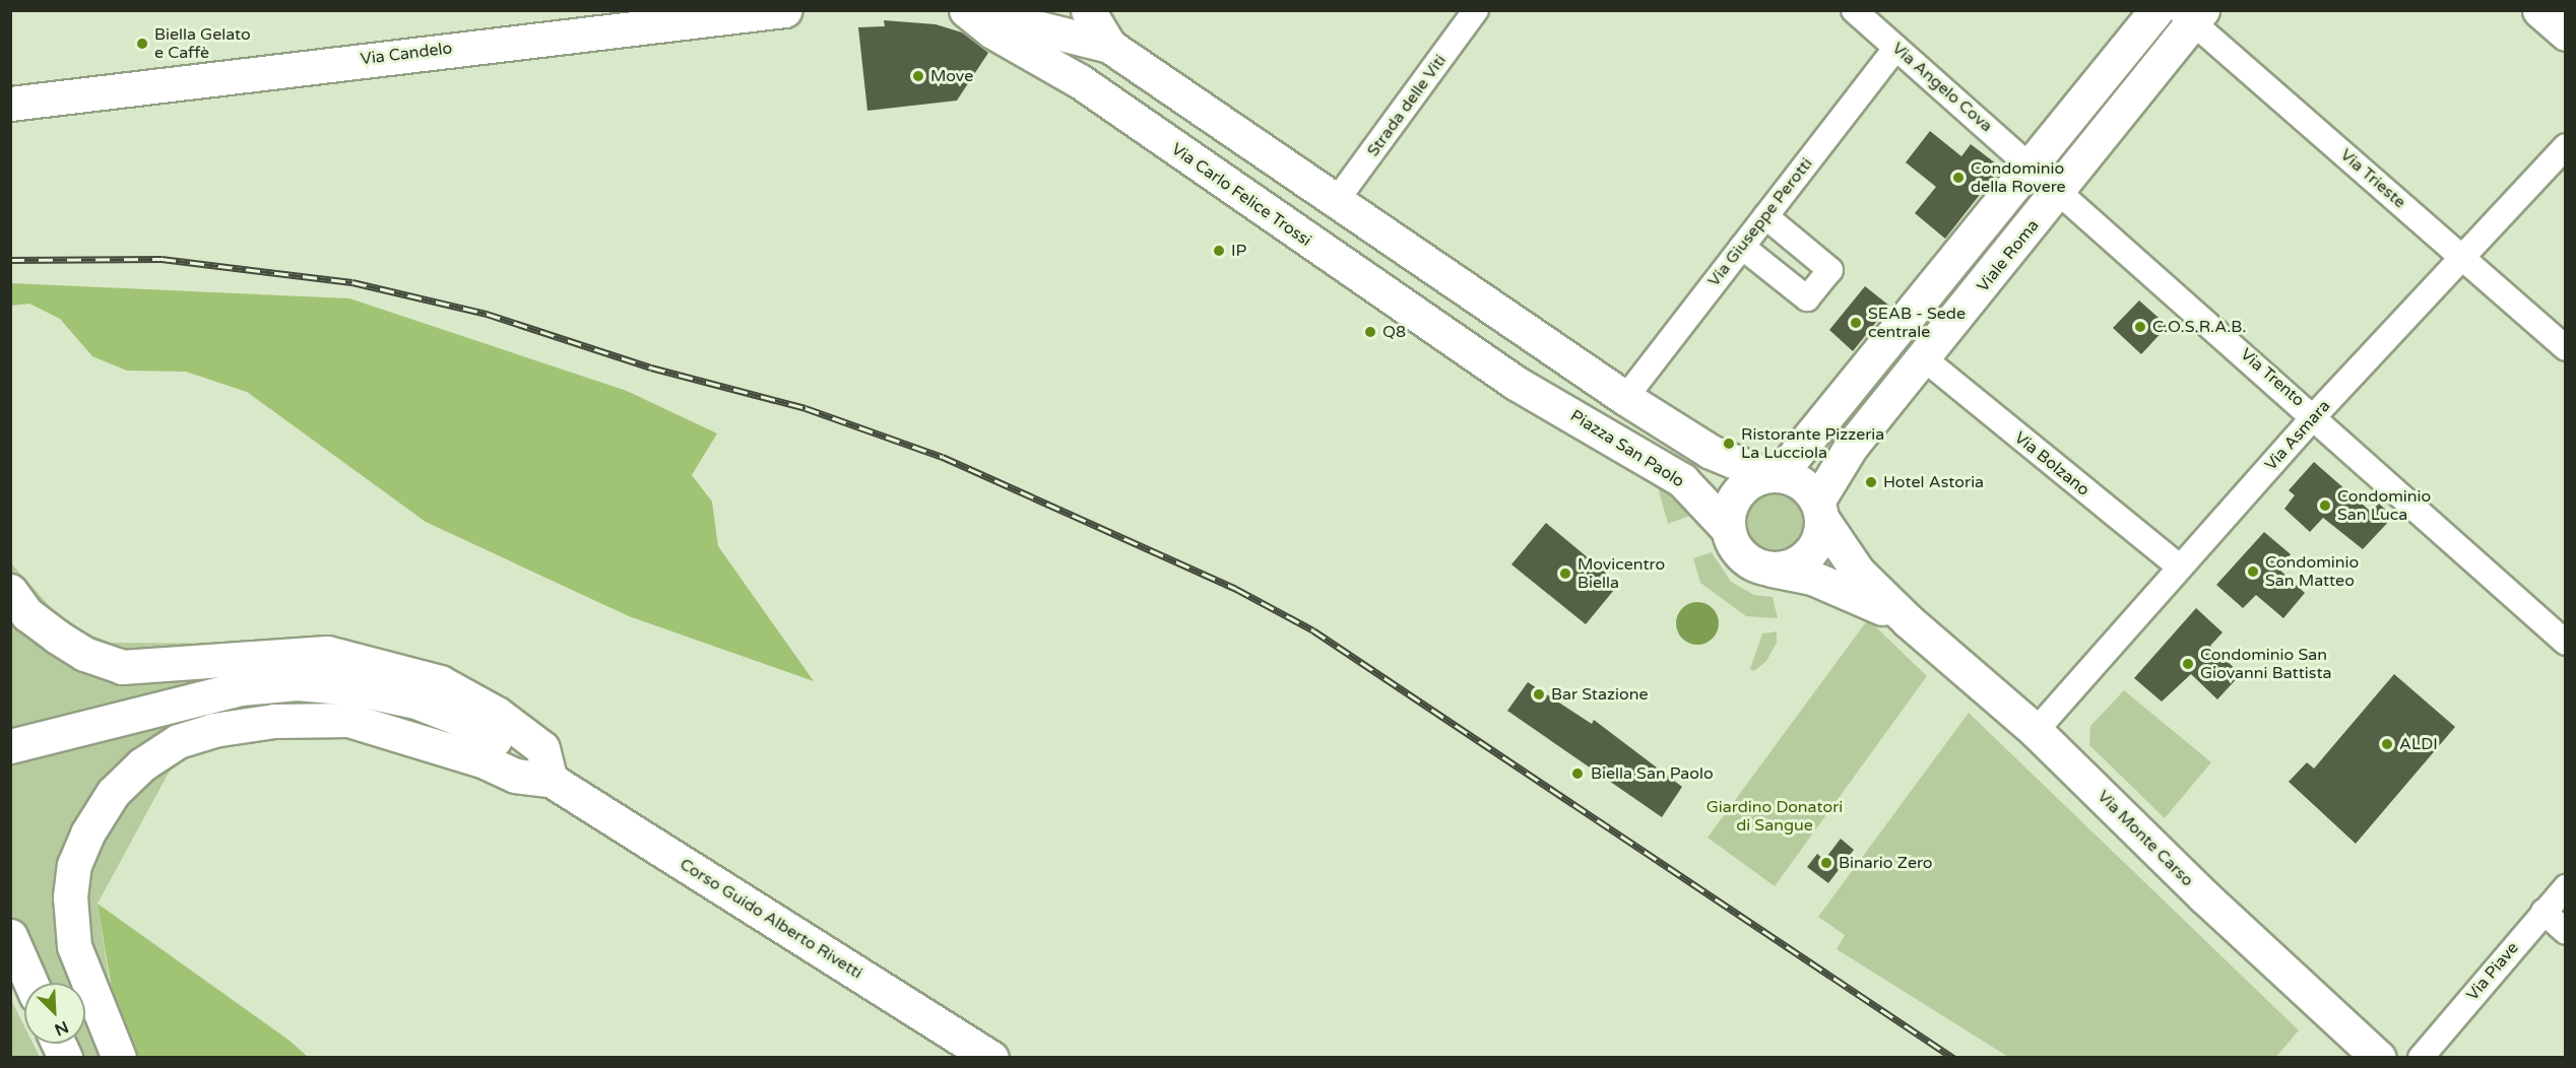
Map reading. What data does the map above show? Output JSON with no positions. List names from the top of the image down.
{
  "streets": {
    "main road": [
      "Via Candelo",
      "Via Carlo Felice Trossi",
      "Viale Roma",
      "Piazza San Paolo",
      "Via Monte Carso",
      "Corso Guido Alberto Rivetti"
    ],
    "street": [
      "Via Angelo Cova",
      "Strada delle Viti",
      "Via Trieste",
      "Via Giuseppe Perotti",
      "Via Trento",
      "Via Asmara",
      "Via Bolzano",
      "Via Piave"
    ]
  },
  "crossings": [
    ["Via Angelo Cova", "Via Giuseppe Perotti"],
    ["Via Angelo Cova", "Via Trento"],
    ["Via Trieste", "Viale Roma"],
    ["Via Trieste", "Via Asmara"],
    ["Via Carlo Felice Trossi", "Piazza San Paolo"],
    ["Viale Roma", "Via Trento"],
    ["Viale Roma", "Piazza San Paolo"],
    ["Viale Roma", "Via Bolzano"],
    ["Viale Roma", "Via Monte Carso"],
    ["Via Trento", "Via Asmara"],
    ["Via Asmara", "Via Bolzano"],
    ["Via Asmara", "Via Monte Carso"],
    ["Piazza San Paolo", "Via Monte Carso"]
  ],
  "parks": ["Giardino Donatori di Sangue"],
  "places": [
    "Biella Gelato e Caffè",
    "Move",
    "Condominio della Rovere",
    "IP",
    "SEAB - Sede centrale",
    "C.O.S.R.A.B.",
    "Q8",
    "Ristorante Pizzeria La Lucciola",
    "Hotel Astoria",
    "Condominio San Luca",
    "Condominio San Matteo",
    "Movicentro Biella",
    "Condominio San Giovanni Battista",
    "Bar Stazione",
    "ALDI",
    "Biella San Paolo",
    "Binario Zero"
  ],
  "north": "bottom right"
}
